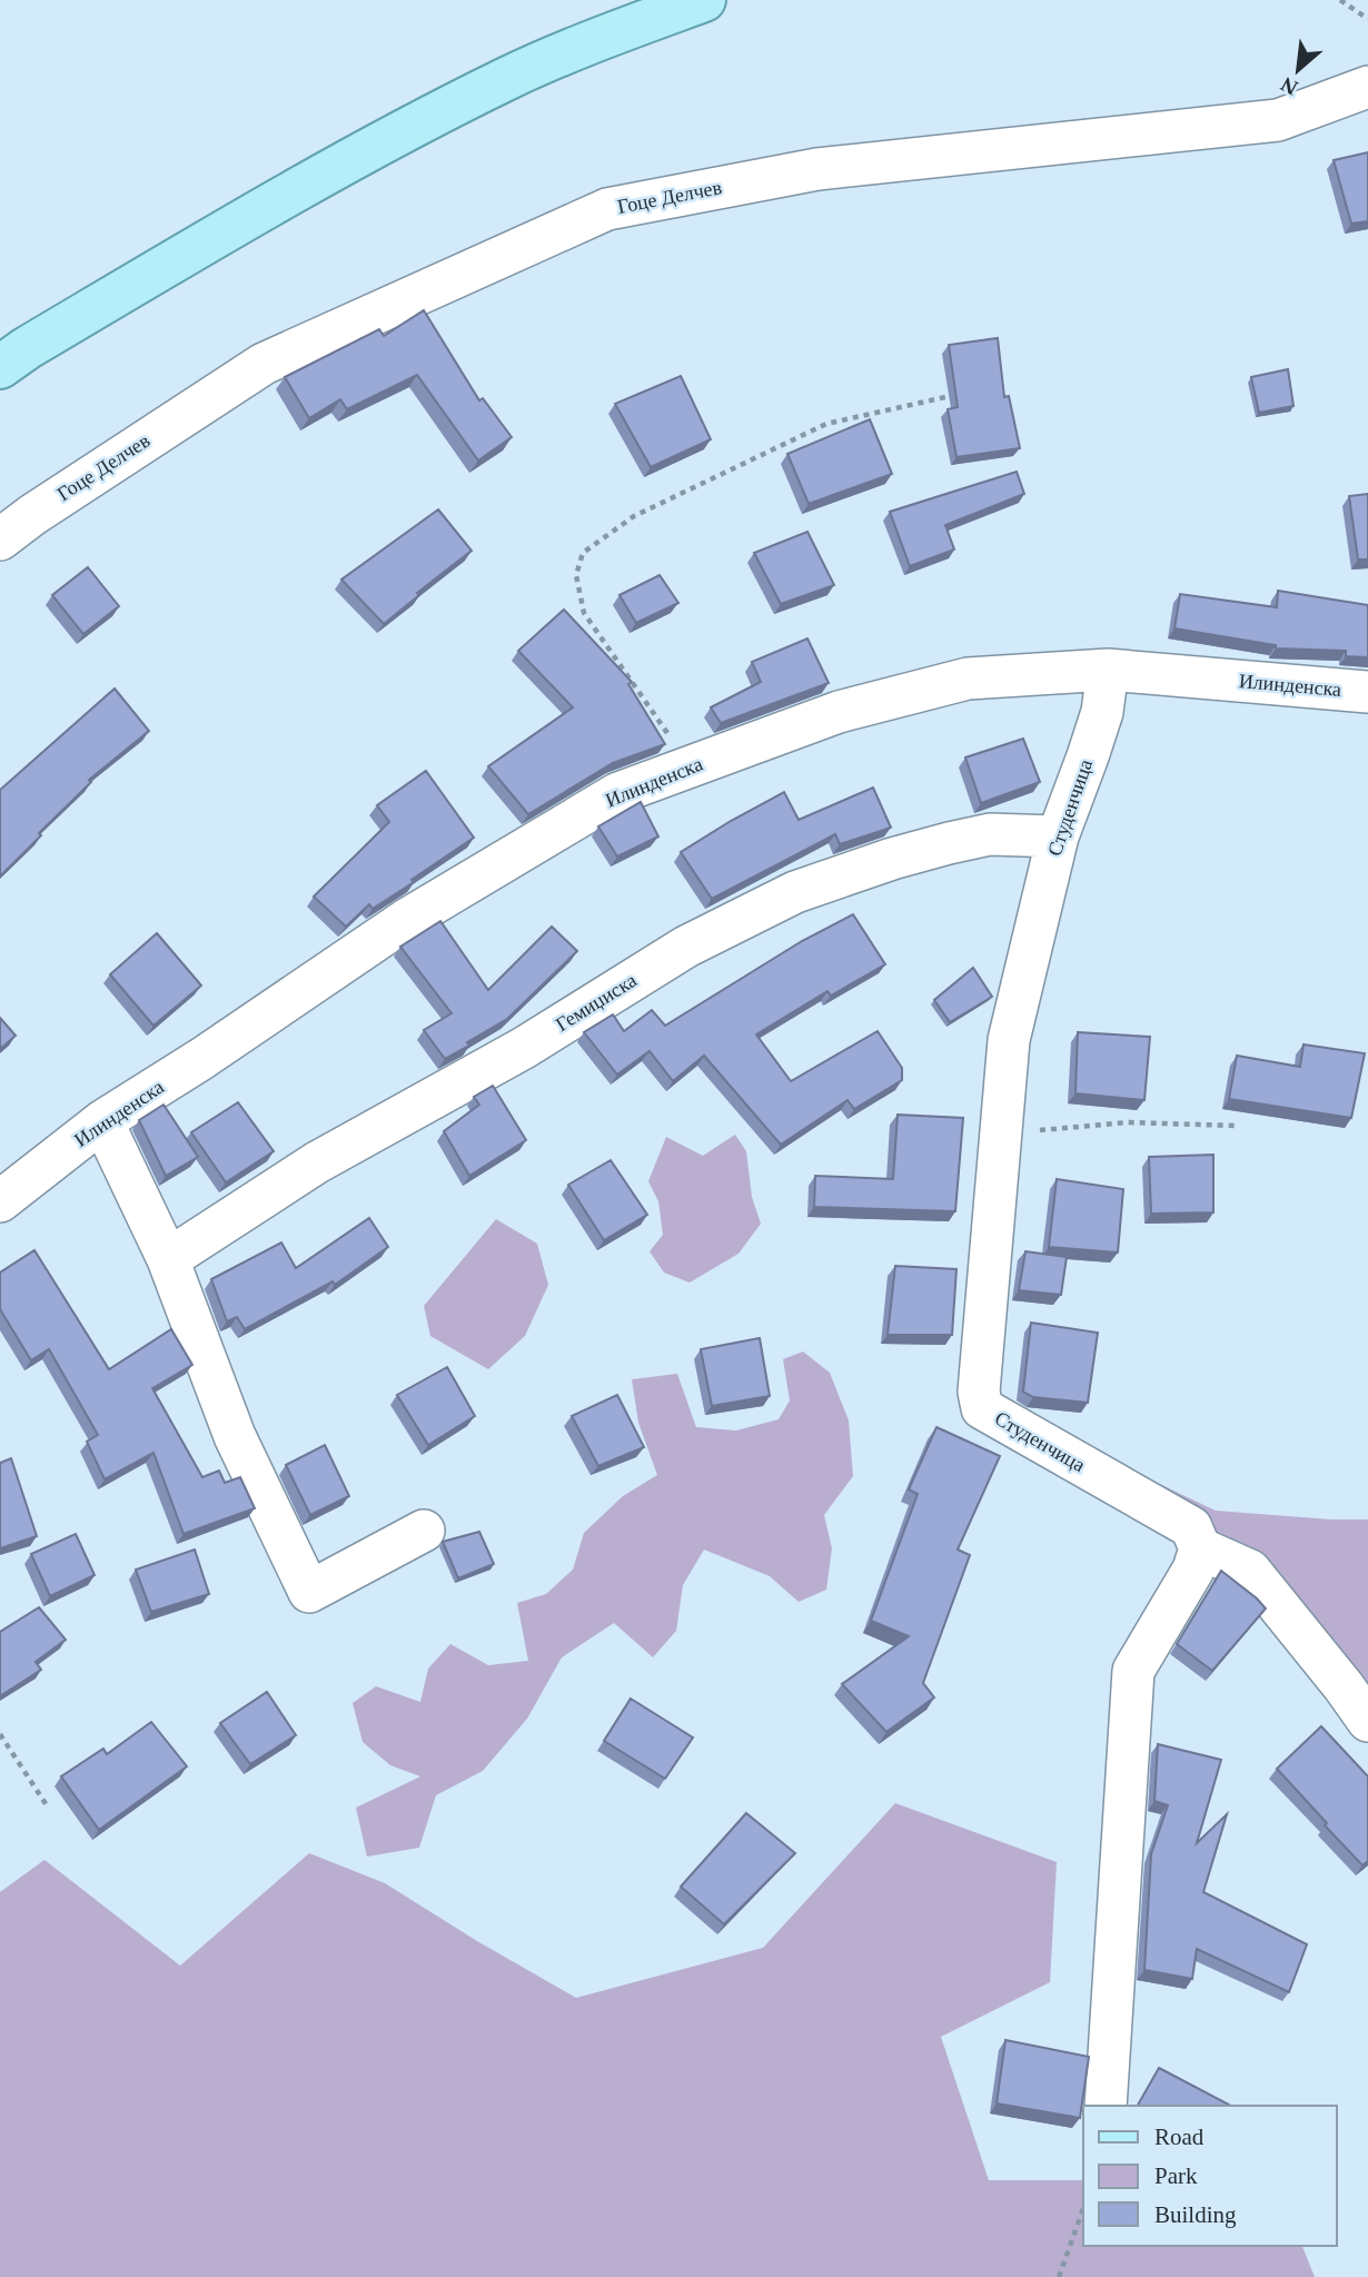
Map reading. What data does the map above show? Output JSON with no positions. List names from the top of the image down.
{
  "streets": {
    "street": [
      "Гоце Делчев",
      "Илинденска",
      "Студенчица",
      "Гемиџиска"
    ]
  },
  "crossings": [
    ["Илинденска", "Студенчица"],
    ["Студенчица", "Гемиџиска"]
  ],
  "legend": ["Road", "Park", "Building"],
  "north": "bottom left"
}
